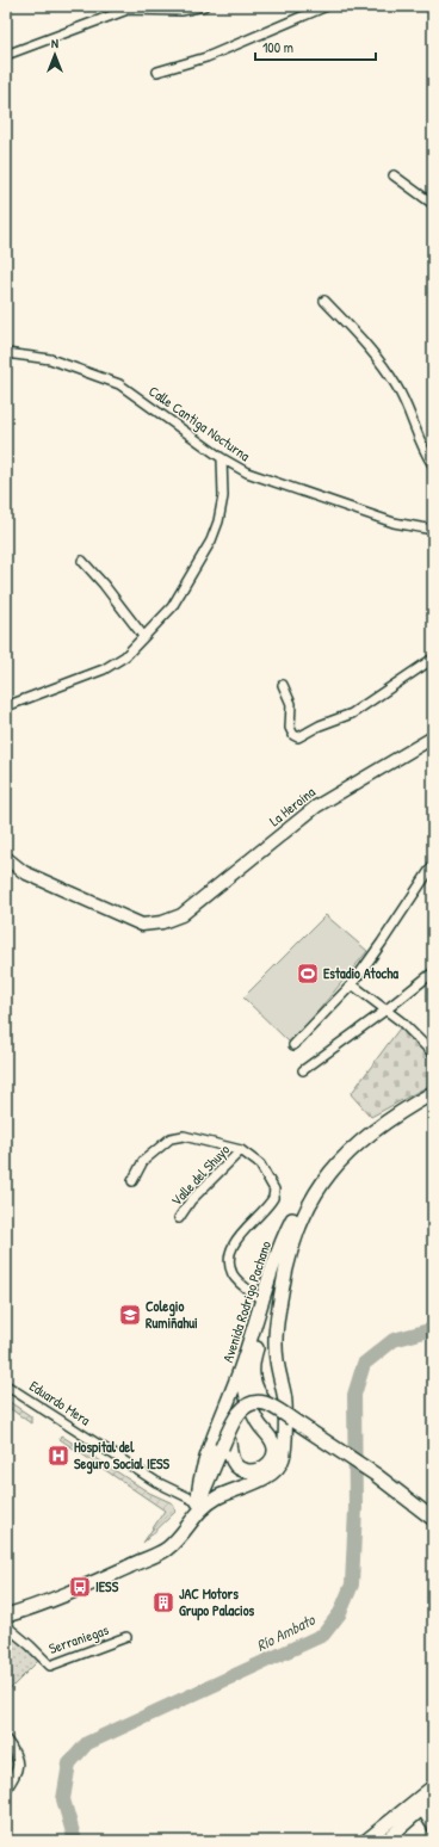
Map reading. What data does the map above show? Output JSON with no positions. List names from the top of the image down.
{
  "streets": {
    "main road": ["Avenida Rodrigo Pachano"],
    "street": [
      "Calle Cantiga Nocturna",
      "La Heroina",
      "Valle del Shuyo",
      "Eduardo Mera",
      "Serraniegas"
    ]
  },
  "crossings": [
    ["Avenida Rodrigo Pachano", "Eduardo Mera"]
  ],
  "water": ["Río Ambato"],
  "places": {
    "sports": ["Estadio Atocha"],
    "school or university": ["Colegio Rumiñahui"],
    "hospital": ["Hospital del Seguro Social IESS"],
    "bus stop": ["IESS"],
    "building": ["JAC Motors Grupo Palacios"]
  },
  "scale_bar": "100 m",
  "north": "top"
}
